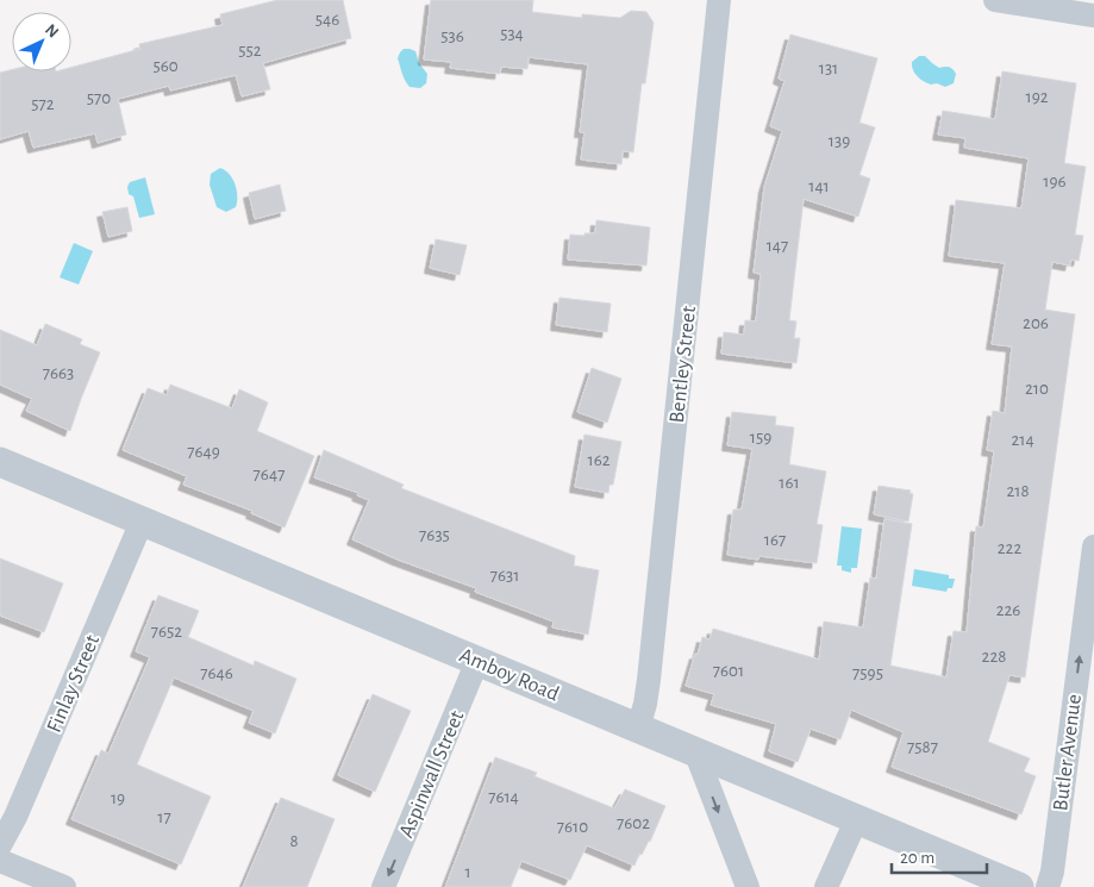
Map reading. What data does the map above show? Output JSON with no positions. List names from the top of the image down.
{
  "streets": {
    "street": [
      "Bentley Street",
      "Amboy Road",
      "Finlay Street",
      "Butler Avenue",
      "Aspinwall Street"
    ]
  },
  "crossings": [
    ["Bentley Street", "Amboy Road"],
    ["Amboy Road", "Finlay Street"],
    ["Amboy Road", "Aspinwall Street"]
  ],
  "one_way": ["Butler Avenue", "Aspinwall Street"],
  "house_numbers": [
    "546",
    "534",
    "536",
    "552",
    "560",
    "131",
    "192",
    "570",
    "572",
    "139",
    "196",
    "141",
    "147",
    "206",
    "7663",
    "210",
    "159",
    "214",
    "7649",
    "162",
    "7647",
    "161",
    "218",
    "7635",
    "167",
    "222",
    "7631",
    "226",
    "7652",
    "228",
    "7601",
    "7646",
    "7595",
    "7587",
    "7614",
    "19",
    "17",
    "7602",
    "7610",
    "8",
    "1"
  ],
  "scale_bar": "20 m",
  "north": "top right"
}
